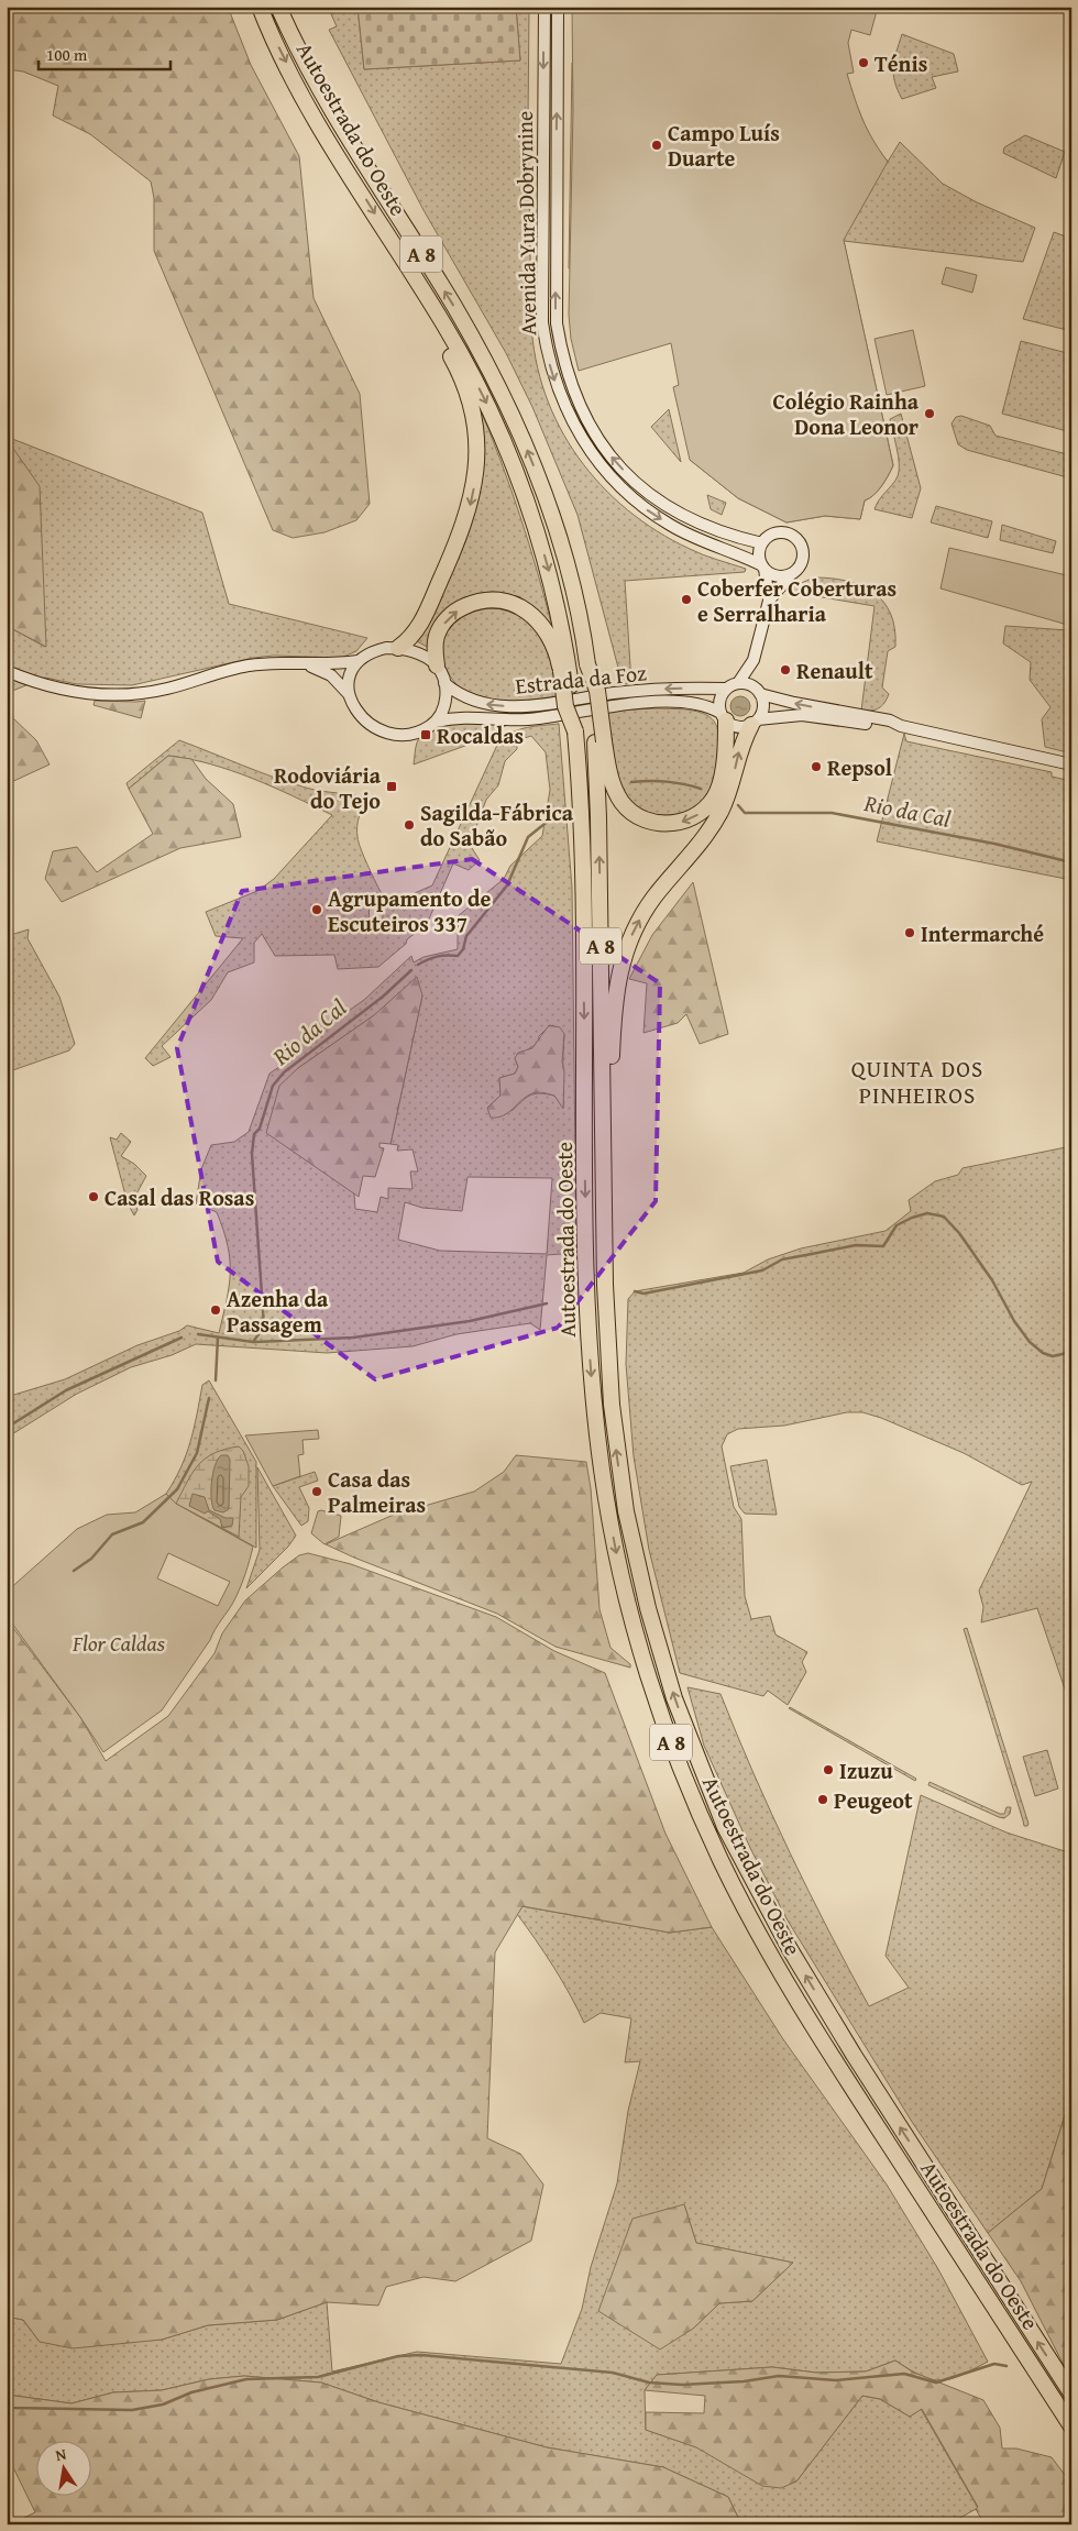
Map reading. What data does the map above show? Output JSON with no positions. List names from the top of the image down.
{
  "streets": {
    "highway": ["Autoestrada do Oeste", "A 8"],
    "main road": ["Avenida Yura Dobrynine", "Estrada da Foz"]
  },
  "districts": ["QUINTA DOS PINHEIROS"],
  "water": ["Rio da Cal"],
  "parks": ["Flor Caldas"],
  "places": {
    "other": [
      "Ténis",
      "Campo Luís Duarte",
      "Colégio Rainha Dona Leonor",
      "Coberfer Coberturas e Serralharia",
      "Renault",
      "Repsol",
      "Sagilda-Fábrica do Sabão",
      "Agrupamento de Escuteiros 337",
      "Intermarché",
      "Casal das Rosas",
      "Azenha da Passagem",
      "Casa das Palmeiras",
      "Izuzu",
      "Peugeot"
    ],
    "transit": ["Rocaldas", "Rodoviária do Tejo"]
  },
  "scale_bar": "100 m",
  "north": "top"
}
